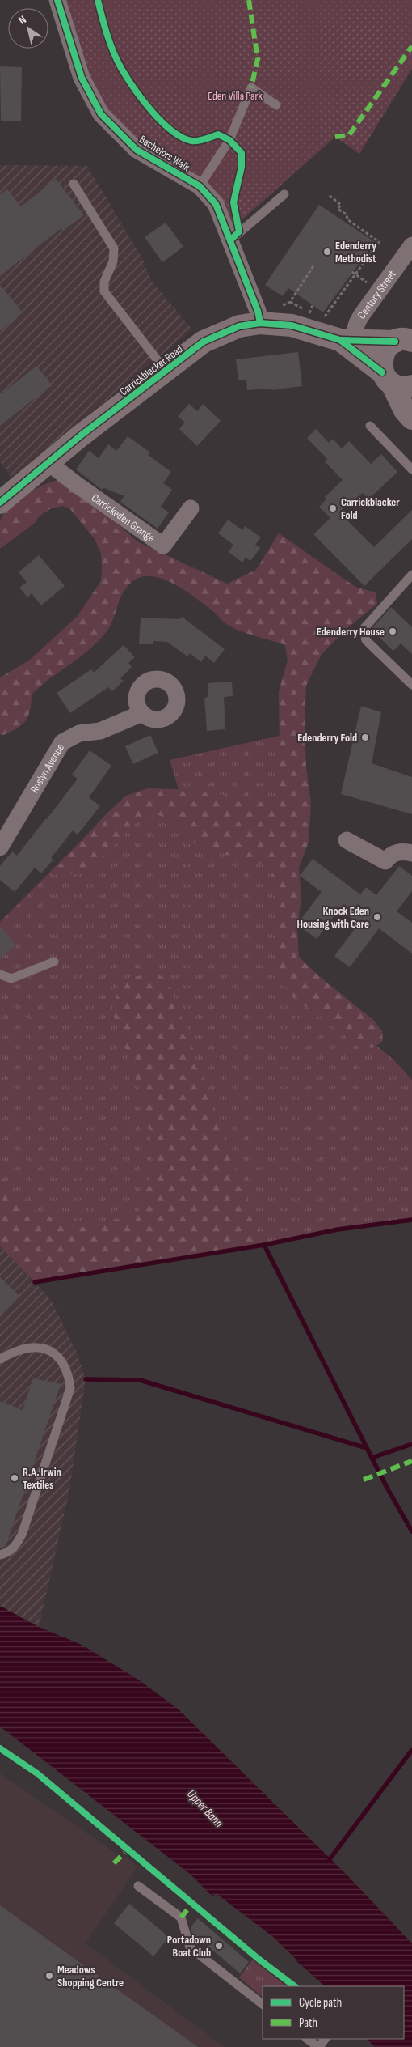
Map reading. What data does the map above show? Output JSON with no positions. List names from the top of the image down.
{
  "streets": {
    "main road": ["Carrickblacker Road"],
    "street": [
      "Bachelors Walk",
      "Century Street",
      "Carrickeden Grange",
      "Roslyn Avenue"
    ]
  },
  "crossings": [
    ["Bachelors Walk", "Carrickblacker Road"],
    ["Century Street", "Carrickblacker Road"],
    ["Carrickblacker Road", "Carrickeden Grange"]
  ],
  "water": ["Upper Bann"],
  "parks": ["Eden Villa Park"],
  "places": [
    "Edenderry Methodist",
    "Carrickblacker Fold",
    "Edenderry House",
    "Edenderry Fold",
    "Knock Eden Housing with Care",
    "R.A. Irwin Textiles",
    "Portadown Boat Club",
    "Meadows Shopping Centre"
  ],
  "legend": ["Cycle path", "Path"],
  "north": "top left"
}
